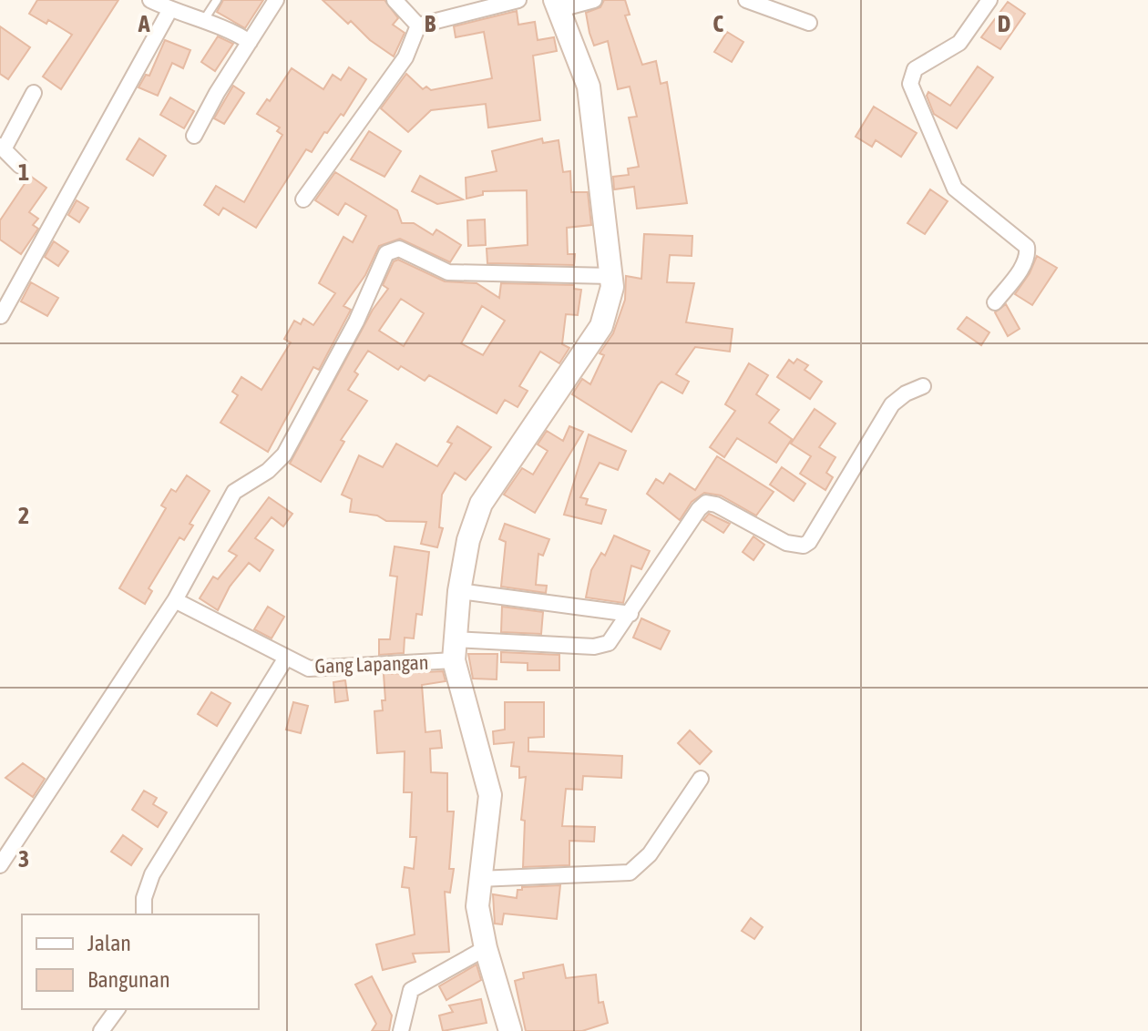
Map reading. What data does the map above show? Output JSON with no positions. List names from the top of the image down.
{
  "streets": {
    "street": ["Gang Lapangan"]
  },
  "legend": ["Jalan", "Bangunan"],
  "grid": {
    "columns": [
      "A",
      "B",
      "C",
      "D"
    ],
    "rows": ["1", "2", "3"]
  }
}
